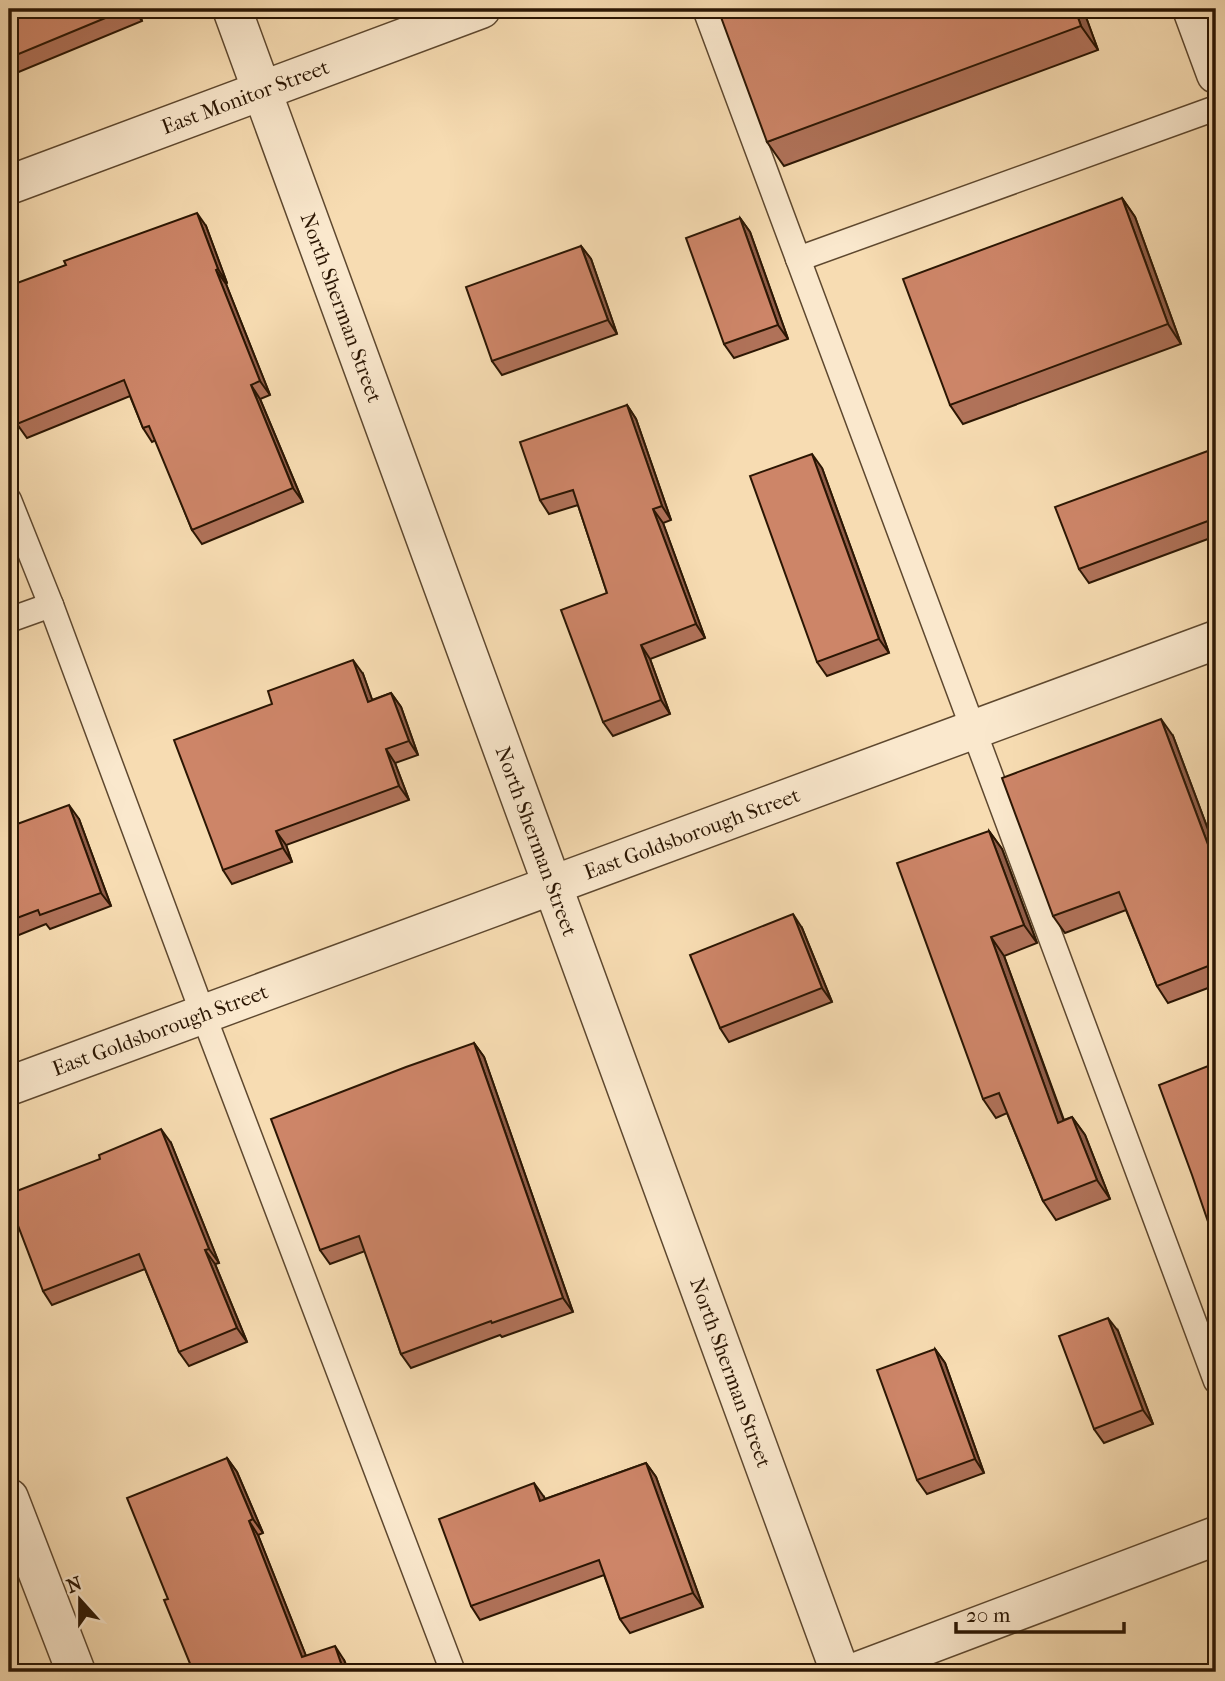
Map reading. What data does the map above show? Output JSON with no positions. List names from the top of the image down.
{
  "streets": {
    "street": ["East Monitor Street", "North Sherman Street", "East Goldsborough Street"]
  },
  "crossings": [
    ["East Monitor Street", "North Sherman Street"],
    ["North Sherman Street", "East Goldsborough Street"]
  ],
  "scale_bar": "20 m",
  "north": "top"
}
